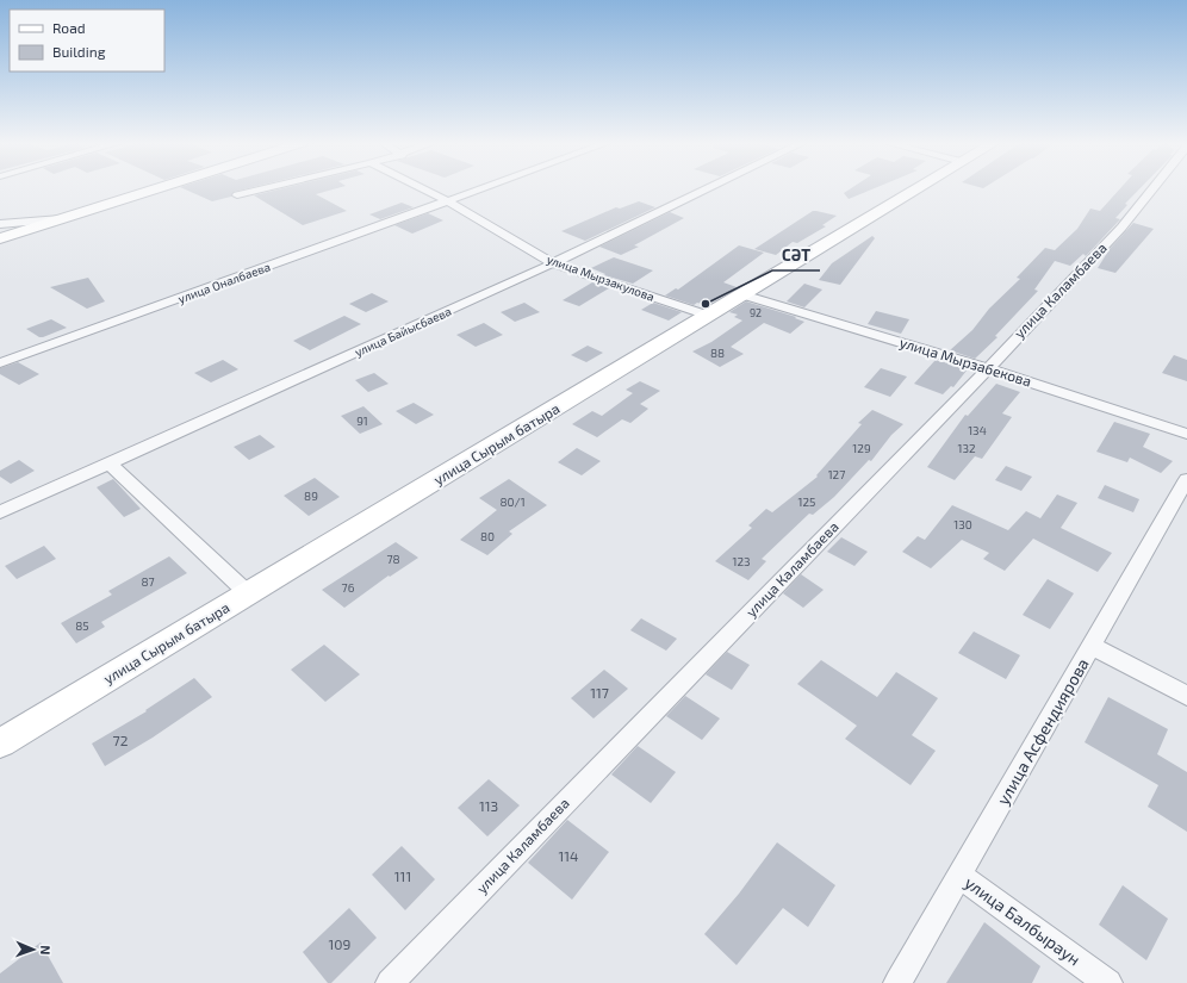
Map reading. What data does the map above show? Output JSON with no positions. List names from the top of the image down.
{
  "streets": {
    "street": [
      "улица Мырзакулова",
      "улица Оналбаева",
      "улица Каламбаева",
      "улица Байысбаева",
      "улица Мырзабекова",
      "улица Сырым батыра",
      "улица Асфендиярова",
      "улица Балбыраун"
    ]
  },
  "crossings": [
    ["улица Мырзакулова", "улица Оналбаева"],
    ["улица Мырзакулова", "улица Байысбаева"],
    ["улица Мырзакулова", "улица Сырым батыра"],
    ["улица Каламбаева", "улица Мырзабекова"],
    ["улица Мырзабекова", "улица Сырым батыра"],
    ["улица Асфендиярова", "улица Балбыраун"]
  ],
  "places": ["СƏТ"],
  "house_numbers": [
    "92",
    "88",
    "91",
    "134",
    "129",
    "132",
    "127",
    "89",
    "80/1",
    "125",
    "130",
    "80",
    "78",
    "123",
    "87",
    "76",
    "85",
    "117",
    "72",
    "113",
    "114",
    "111",
    "109"
  ],
  "legend": ["Road", "Building"],
  "north": "right"
}
